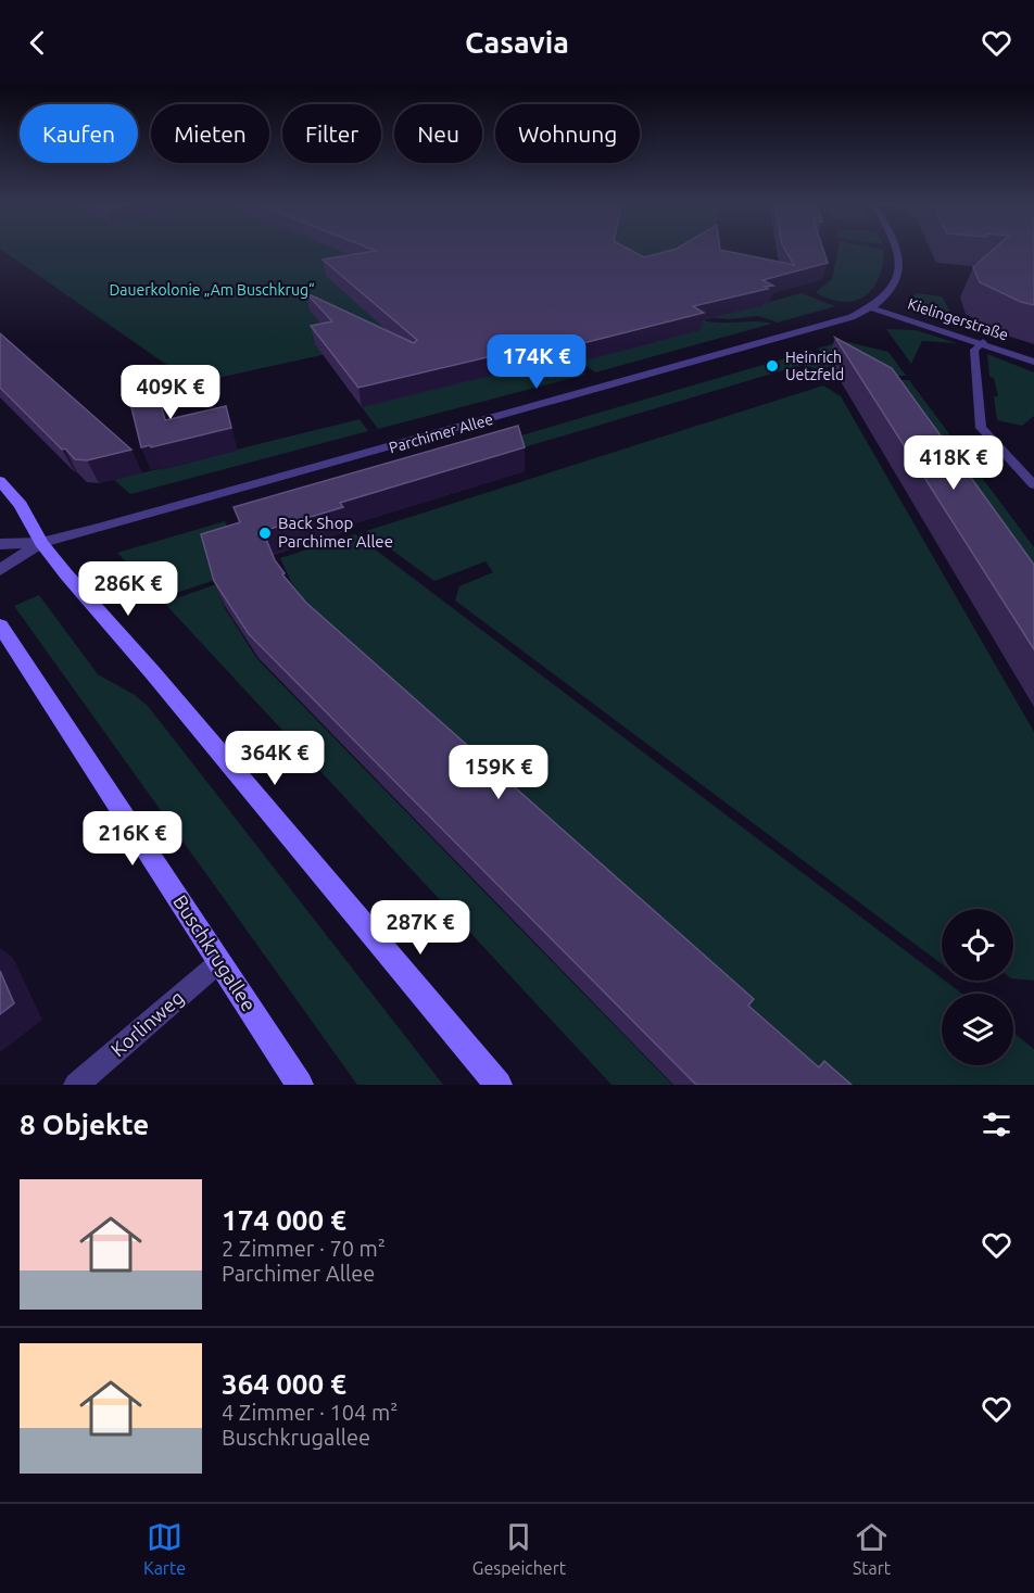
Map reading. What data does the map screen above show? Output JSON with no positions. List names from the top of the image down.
{
  "streets": {
    "main road": ["Buschkrugallee"],
    "street": ["Kielingerstraße", "Parchimer Allee"],
    "lane": ["Korlinweg"]
  },
  "crossings": [
    ["Kielingerstraße", "Parchimer Allee"],
    ["Buschkrugallee", "Korlinweg"]
  ],
  "parks": ["Dauerkolonie „Am Buschkrug“"],
  "places": ["Heinrich Uetzfeld", "Back Shop Parchimer Allee"],
  "page": {
    "header": "Casavia",
    "chip": [
      "Kaufen",
      "Mieten",
      "Filter",
      "Neu",
      "Wohnung"
    ],
    "price": [
      "174K €",
      "409K €",
      "418K €",
      "286K €",
      "364K €",
      "159K €",
      "216K €",
      "287K €"
    ],
    "heading": "8 Objekte",
    "list": [
      {
        "name": "174 000 €",
        "note": "2 Zimmer · 70 m² · Parchimer Allee"
      },
      {
        "name": "364 000 €",
        "note": "4 Zimmer · 104 m² · Buschkrugallee"
      }
    ],
    "tabs": ["Karte", "Gespeichert", "Start"]
  }
}
